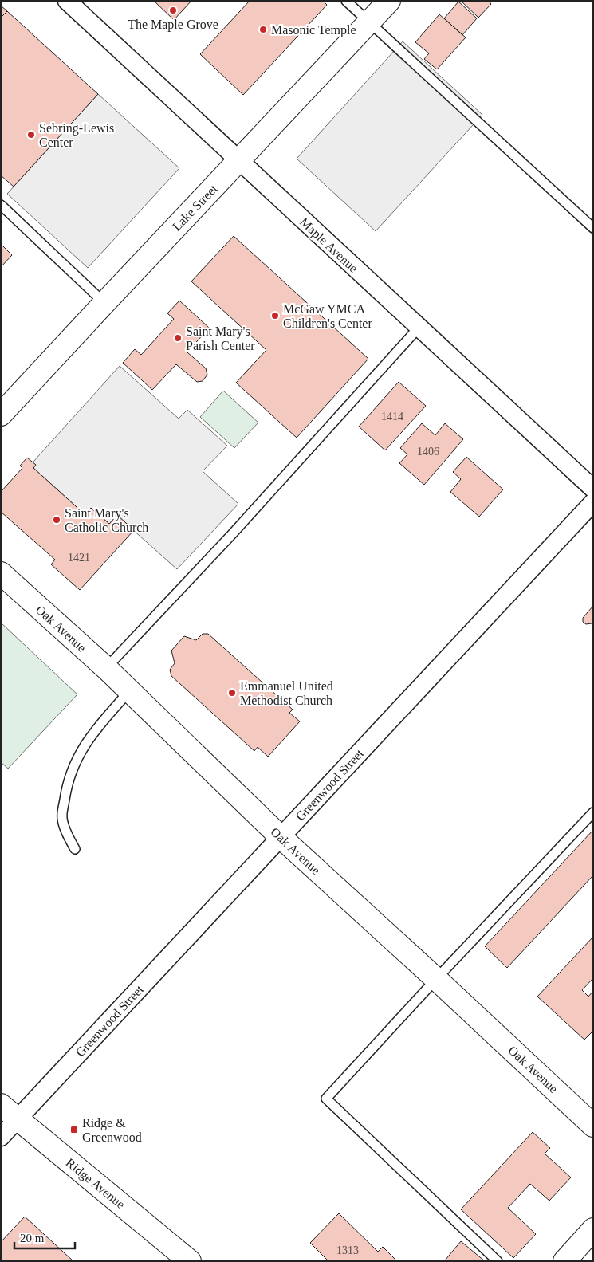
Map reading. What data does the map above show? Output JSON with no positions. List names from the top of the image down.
{
  "streets": {
    "street": [
      "Lake Street",
      "Maple Avenue",
      "Oak Avenue",
      "Greenwood Street",
      "Ridge Avenue"
    ]
  },
  "crossings": [
    ["Lake Street", "Maple Avenue"],
    ["Oak Avenue", "Greenwood Street"],
    ["Greenwood Street", "Ridge Avenue"]
  ],
  "places": {
    "other": [
      "The Maple Grove",
      "Masonic Temple",
      "Sebring-Lewis Center",
      "McGaw YMCA Children's Center",
      "Saint Mary's Parish Center",
      "Saint Mary's Catholic Church",
      "Emmanuel United Methodist Church"
    ],
    "transit": ["Ridge & Greenwood"]
  },
  "house_numbers": [
    "1414",
    "1406",
    "1421",
    "1313"
  ],
  "scale_bar": "20 m"
}
